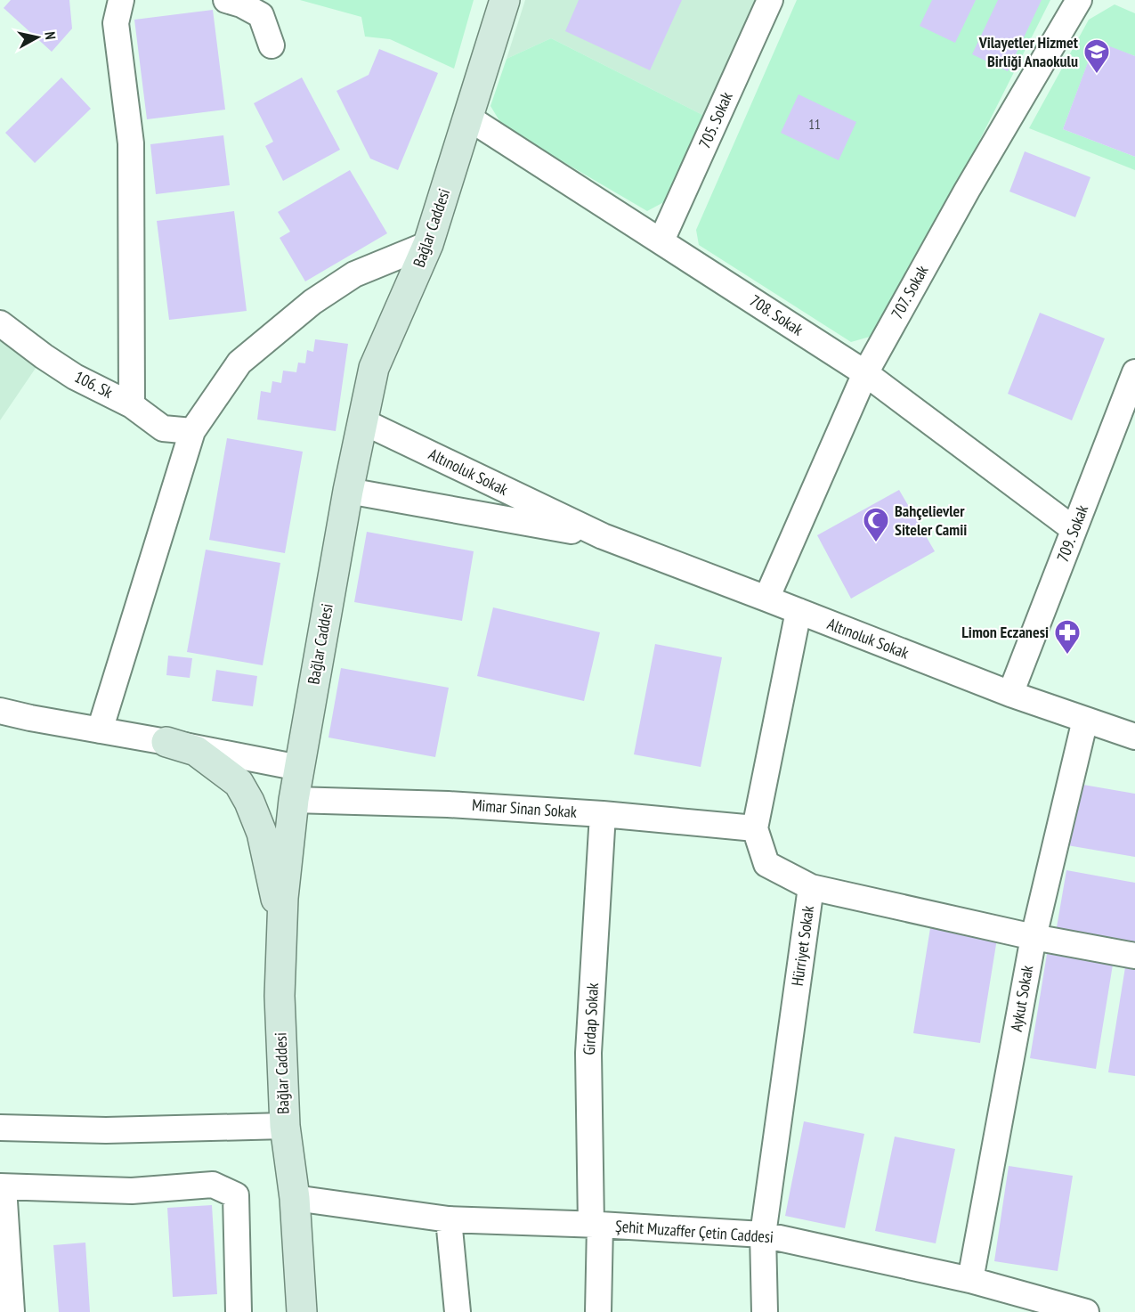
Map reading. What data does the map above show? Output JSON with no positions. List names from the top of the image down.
{
  "streets": {
    "main road": ["Bağlar Caddesi"],
    "street": [
      "705. Sokak",
      "707. Sokak",
      "708. Sokak",
      "106. Sk",
      "Altınoluk Sokak",
      "709. Sokak",
      "Mimar Sinan Sokak",
      "Hürriyet Sokak",
      "Aykut Sokak",
      "Girdap Sokak",
      "Şehit Muzaffer Çetin Caddesi"
    ]
  },
  "crossings": [
    ["705. Sokak", "708. Sokak"],
    ["Bağlar Caddesi", "708. Sokak"],
    ["Bağlar Caddesi", "Altınoluk Sokak"],
    ["Bağlar Caddesi", "Mimar Sinan Sokak"],
    ["Bağlar Caddesi", "Şehit Muzaffer Çetin Caddesi"],
    ["707. Sokak", "708. Sokak"],
    ["707. Sokak", "Altınoluk Sokak"],
    ["708. Sokak", "709. Sokak"],
    ["Altınoluk Sokak", "709. Sokak"],
    ["Altınoluk Sokak", "Hürriyet Sokak"],
    ["Altınoluk Sokak", "Aykut Sokak"],
    ["Mimar Sinan Sokak", "Hürriyet Sokak"],
    ["Mimar Sinan Sokak", "Girdap Sokak"],
    ["Hürriyet Sokak", "Şehit Muzaffer Çetin Caddesi"],
    ["Aykut Sokak", "Şehit Muzaffer Çetin Caddesi"],
    ["Girdap Sokak", "Şehit Muzaffer Çetin Caddesi"]
  ],
  "places": {
    "school or university": ["Vilayetler Hizmet Birliği Anaokulu"],
    "mosque": ["Bahçelievler Siteler Camii"],
    "pharmacy": ["Limon Eczanesi"]
  },
  "house_numbers": ["11"],
  "north": "right"
}
